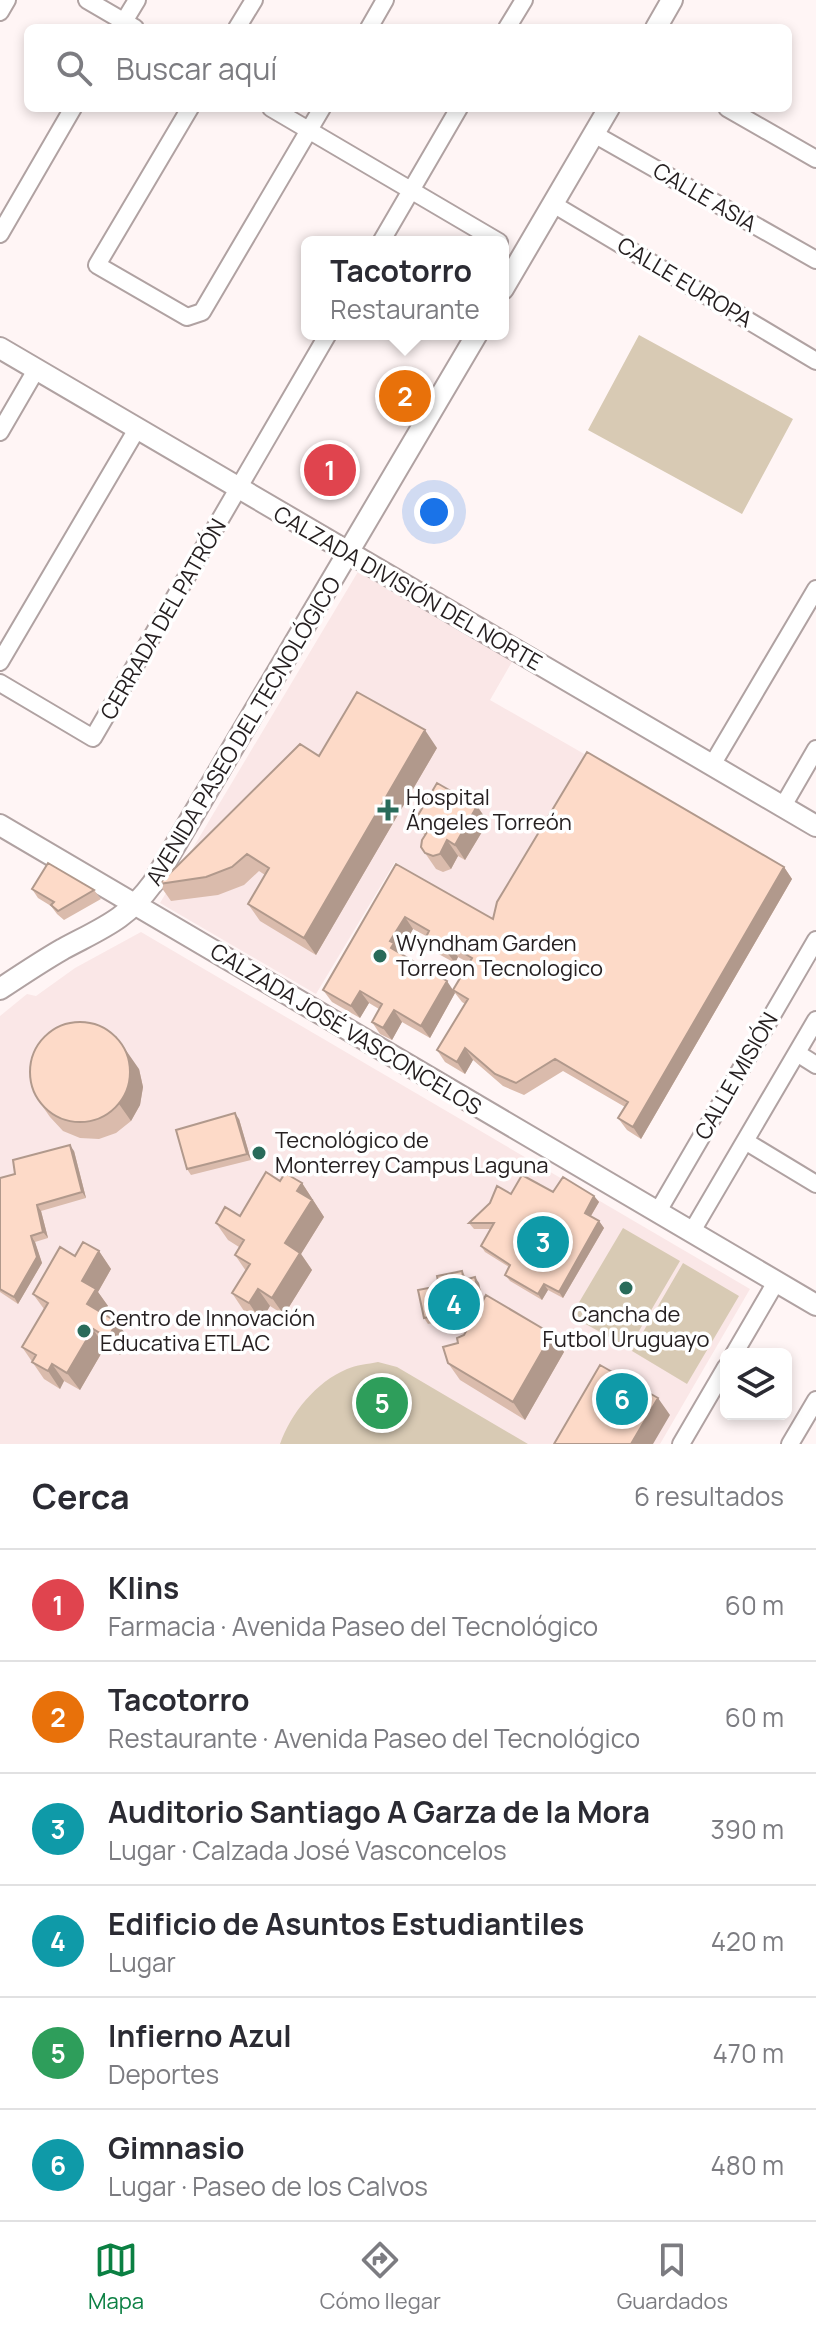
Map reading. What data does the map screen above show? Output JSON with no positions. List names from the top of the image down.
{
  "streets": {
    "main road": ["CALZADA DIVISIÓN DEL NORTE", "AVENIDA PASEO DEL TECNOLÓGICO", "CALZADA JOSÉ VASCONCELOS"],
    "street": [
      "CALLE ASIA",
      "CALLE EUROPA",
      "CERRADA DEL PATRÓN",
      "CALLE MISIÓN"
    ]
  },
  "crossings": [
    ["CALZADA DIVISIÓN DEL NORTE", "CERRADA DEL PATRÓN"],
    ["CALZADA DIVISIÓN DEL NORTE", "AVENIDA PASEO DEL TECNOLÓGICO"],
    ["AVENIDA PASEO DEL TECNOLÓGICO", "CALZADA JOSÉ VASCONCELOS"],
    ["CALZADA JOSÉ VASCONCELOS", "CALLE MISIÓN"]
  ],
  "places": {
    "health": ["Hospital Ángeles Torreón"],
    "other": [
      "Wyndham Garden Torreon Tecnologico",
      "Tecnológico de Monterrey Campus Laguna",
      "Cancha de Futbol Uruguayo",
      "Centro de Innovación Educativa ETLAC"
    ]
  },
  "page": {
    "search": "Buscar aquí",
    "popup": ["Tacotorro", "Restaurante"],
    "pins": [
      "2",
      "1",
      "3",
      "4",
      "6",
      "5"
    ],
    "heading": ["Cerca", "6 resultados"],
    "list": [
      {
        "mark": "1",
        "name": "Klins",
        "note": "Farmacia · Avenida Paseo del Tecnológico",
        "value": "60 m"
      },
      {
        "mark": "2",
        "name": "Tacotorro",
        "note": "Restaurante · Avenida Paseo del Tecnológico",
        "value": "60 m"
      },
      {
        "mark": "3",
        "name": "Auditorio Santiago A Garza de la Mora",
        "note": "Lugar · Calzada José Vasconcelos",
        "value": "390 m"
      },
      {
        "mark": "4",
        "name": "Edificio de Asuntos Estudiantiles",
        "note": "Lugar",
        "value": "420 m"
      },
      {
        "mark": "5",
        "name": "Infierno Azul",
        "note": "Deportes",
        "value": "470 m"
      },
      {
        "mark": "6",
        "name": "Gimnasio",
        "note": "Lugar · Paseo de los Calvos",
        "value": "480 m"
      }
    ],
    "nav": ["Mapa", "Cómo llegar", "Guardados"]
  }
}
